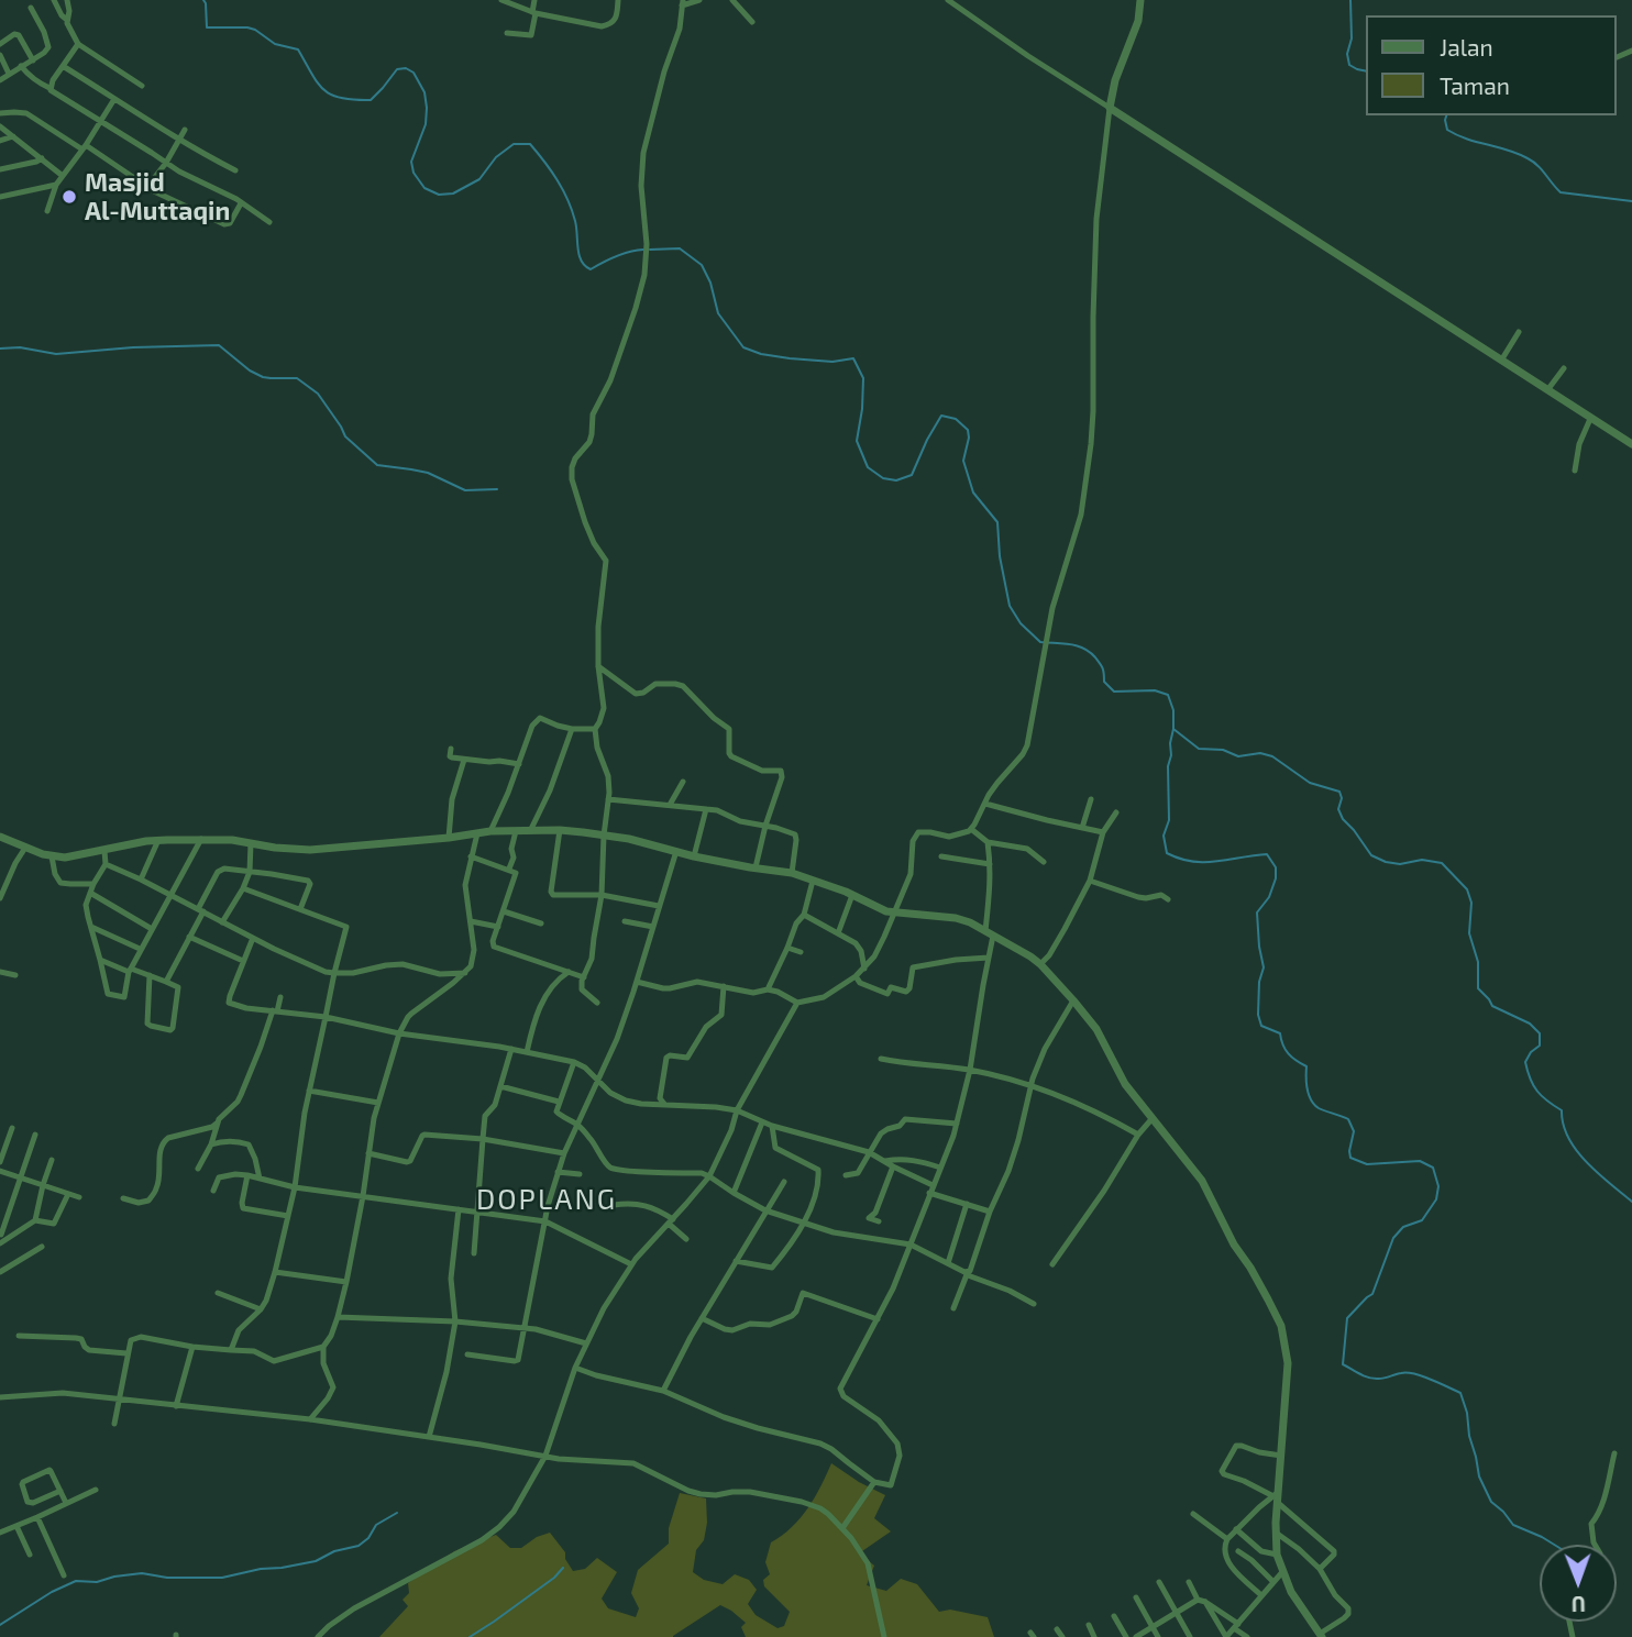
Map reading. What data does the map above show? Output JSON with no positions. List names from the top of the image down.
{
  "districts": ["DOPLANG"],
  "places": ["Masjid Al-Muttaqin"],
  "legend": ["Jalan", "Taman"],
  "north": "bottom"
}
